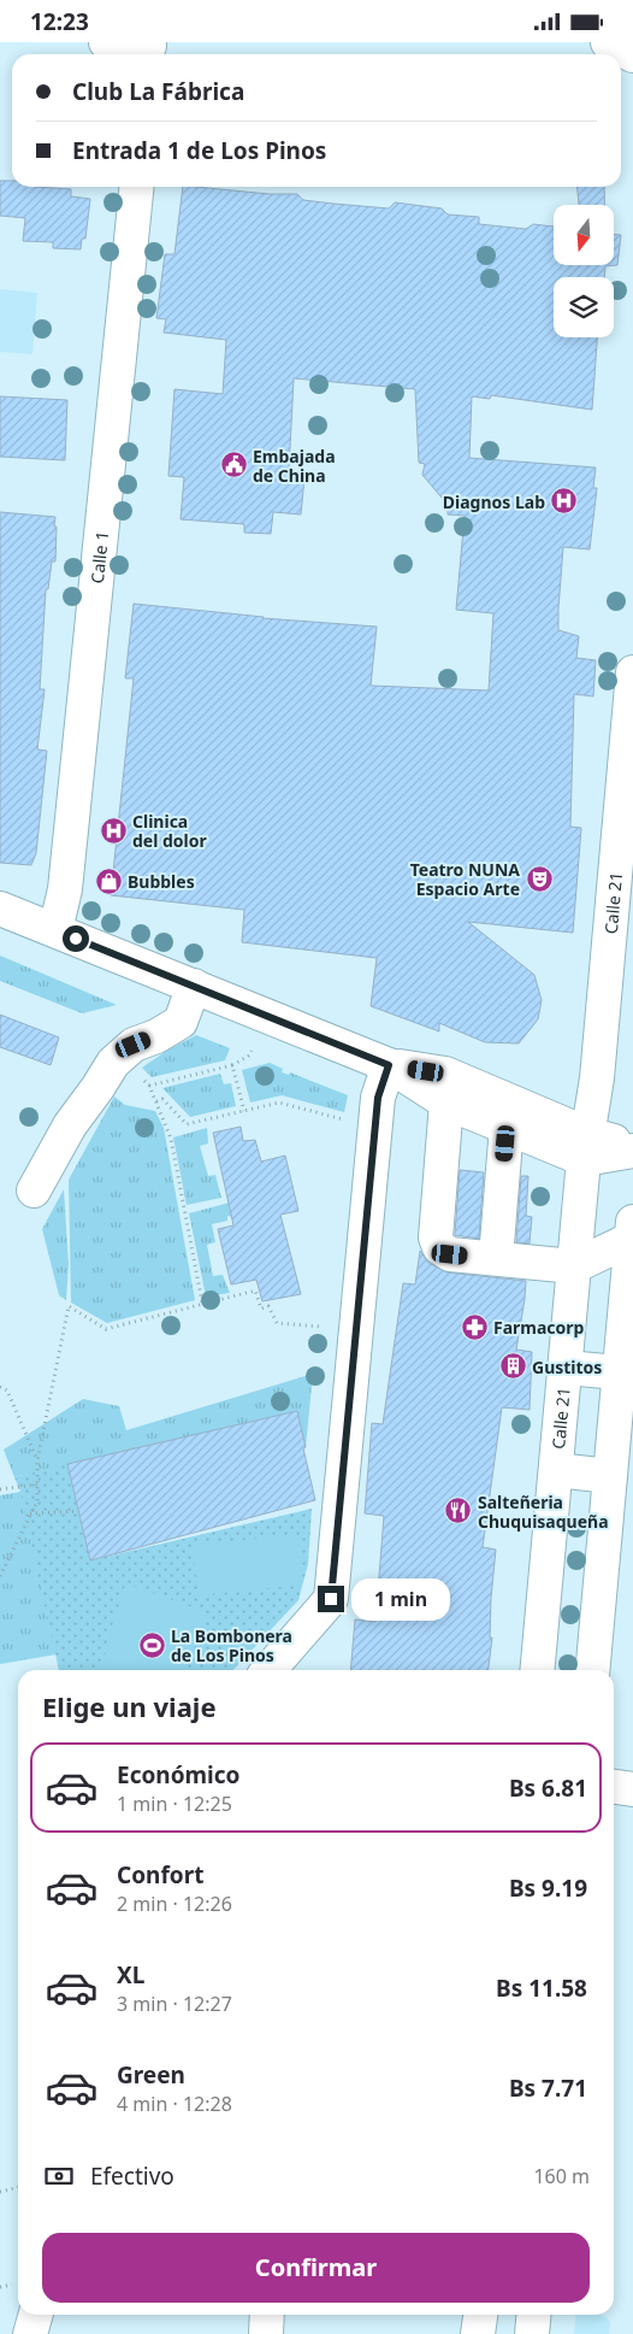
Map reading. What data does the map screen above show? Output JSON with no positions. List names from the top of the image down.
{
  "streets": {
    "street": ["Calle 1", "Calle 21"]
  },
  "places": {
    "public building": ["Embajada de China"],
    "hospital": ["Diagnos Lab", "Clinica del dolor"],
    "theatre": ["Teatro NUNA Espacio Arte"],
    "shop": ["Bubbles"],
    "pharmacy": ["Farmacorp"],
    "building": ["Gustitos"],
    "restaurant": ["Salteñeria Chuquisaqueña"],
    "sports": ["La Bombonera de Los Pinos"]
  },
  "north": "bottom",
  "page": {
    "status": "12:23",
    "banner": ["Club La Fábrica", "Entrada 1 de Los Pinos"],
    "bubble": "1 min",
    "heading": "Elige un viaje",
    "list": [
      {
        "name": "Económico",
        "note": "1 min · 12:25",
        "value": "Bs 6.81"
      },
      {
        "name": "Confort",
        "note": "2 min · 12:26",
        "value": "Bs 9.19"
      },
      {
        "name": "XL",
        "note": "3 min · 12:27",
        "value": "Bs 11.58"
      },
      {
        "name": "Green",
        "note": "4 min · 12:28",
        "value": "Bs 7.71"
      }
    ],
    "pay": ["Efectivo", "160 m"],
    "buttons": "Confirmar"
  }
}
